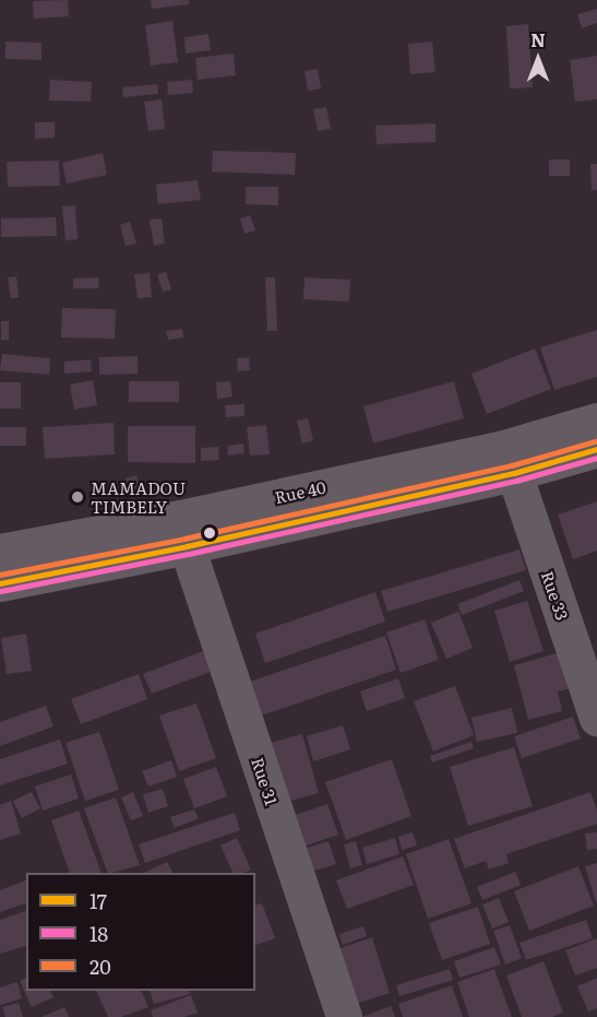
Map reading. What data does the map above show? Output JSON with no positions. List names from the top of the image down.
{
  "streets": {
    "main road": ["Rue 40", "Rue 33", "Rue 31"]
  },
  "crossings": [
    ["Rue 40", "Rue 33"],
    ["Rue 40", "Rue 31"]
  ],
  "places": ["MAMADOU TIMBELY"],
  "lines": ["transit line 20", "transit line 17", "transit line 18"],
  "legend": ["17", "18", "20"],
  "north": "top"
}
